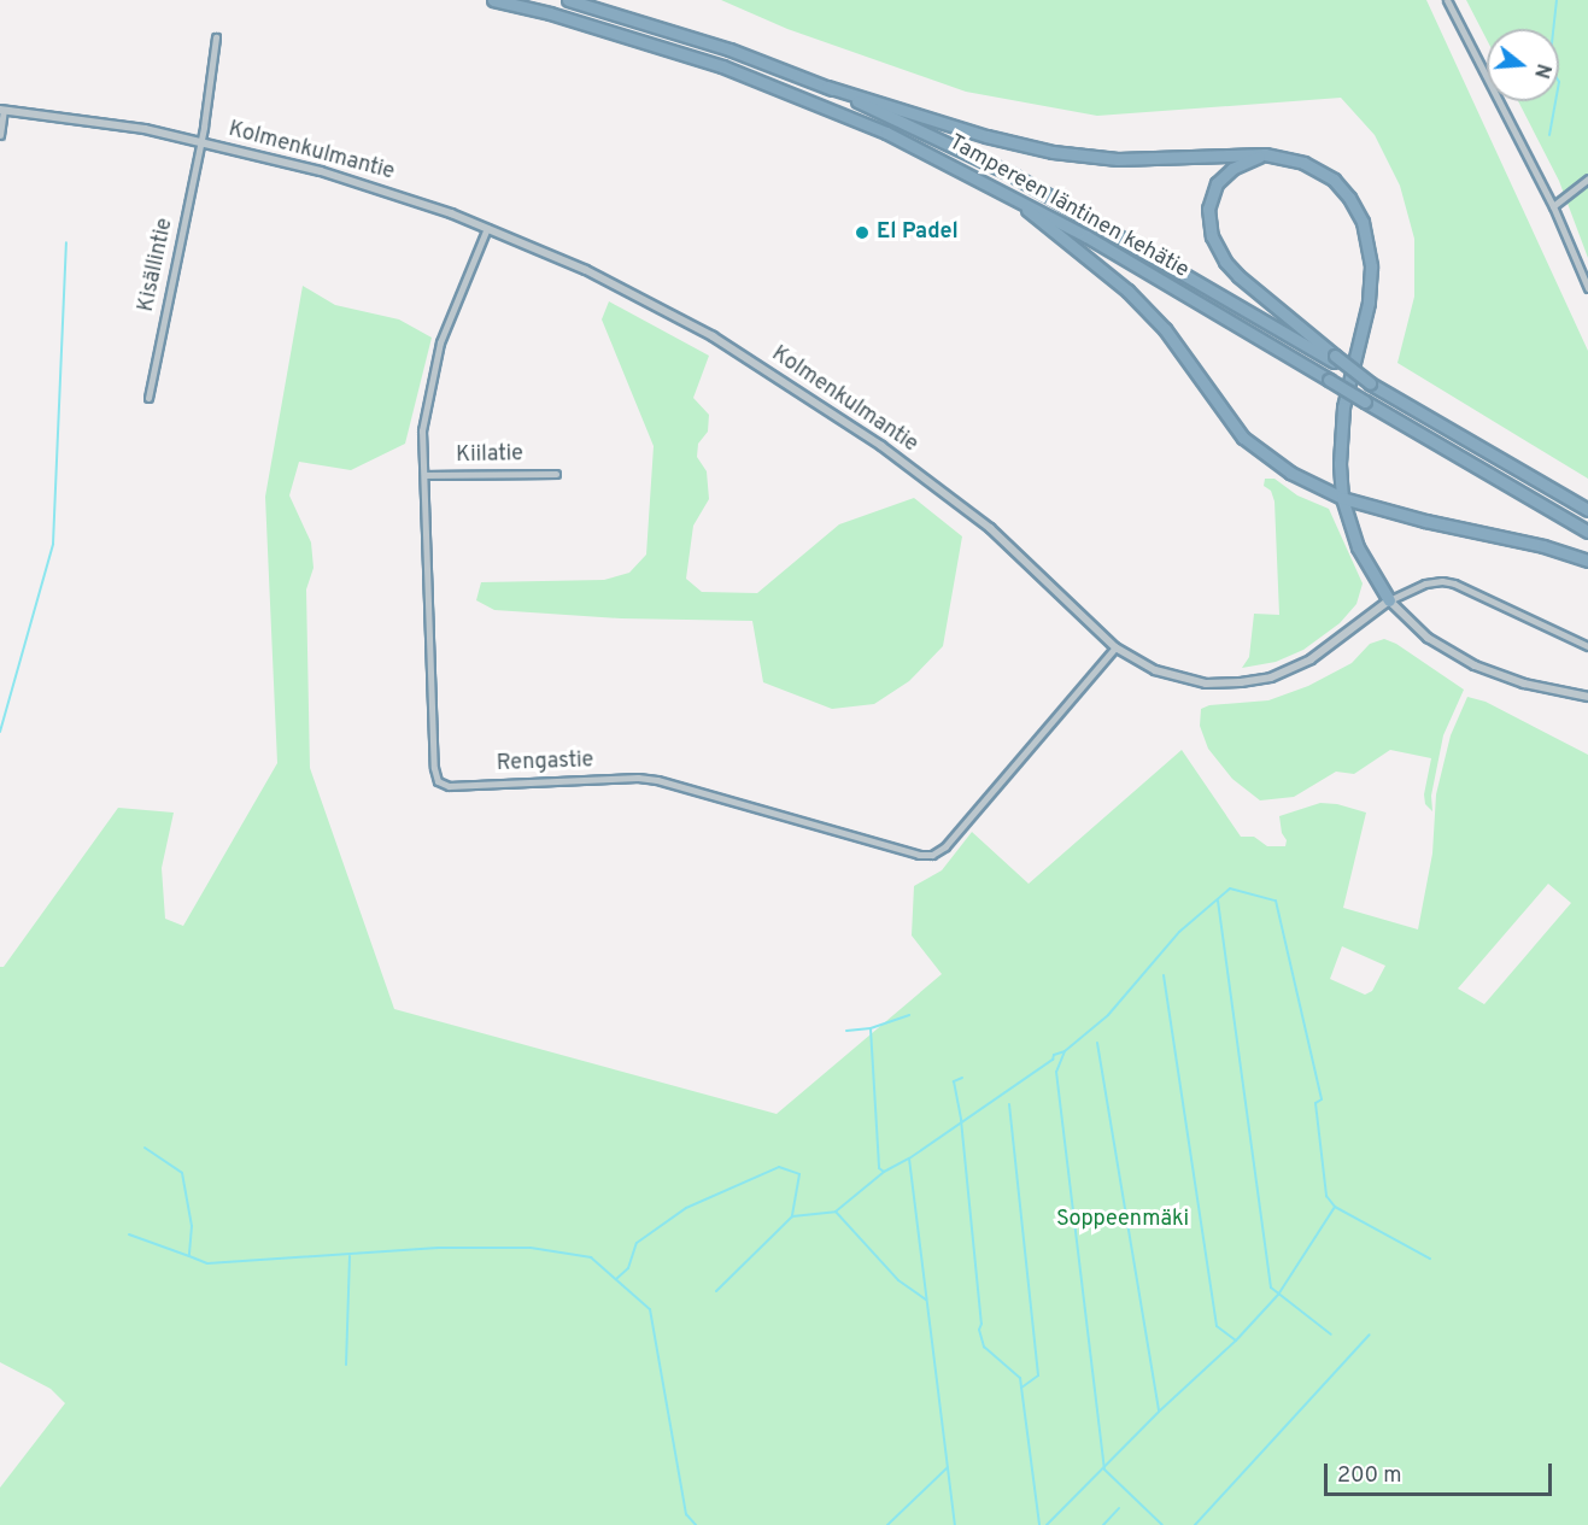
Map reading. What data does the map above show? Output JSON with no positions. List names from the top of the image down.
{
  "streets": {
    "highway": ["Tampereen läntinen kehätie"],
    "street": [
      "Kolmenkulmantie",
      "Kisällintie",
      "Kiilatie",
      "Rengastie"
    ]
  },
  "crossings": [
    ["Kolmenkulmantie", "Kisällintie"],
    ["Kolmenkulmantie", "Rengastie"],
    ["Kiilatie", "Rengastie"]
  ],
  "parks": ["Soppeenmäki"],
  "places": ["El Padel"],
  "scale_bar": "200 m",
  "north": "right"
}
